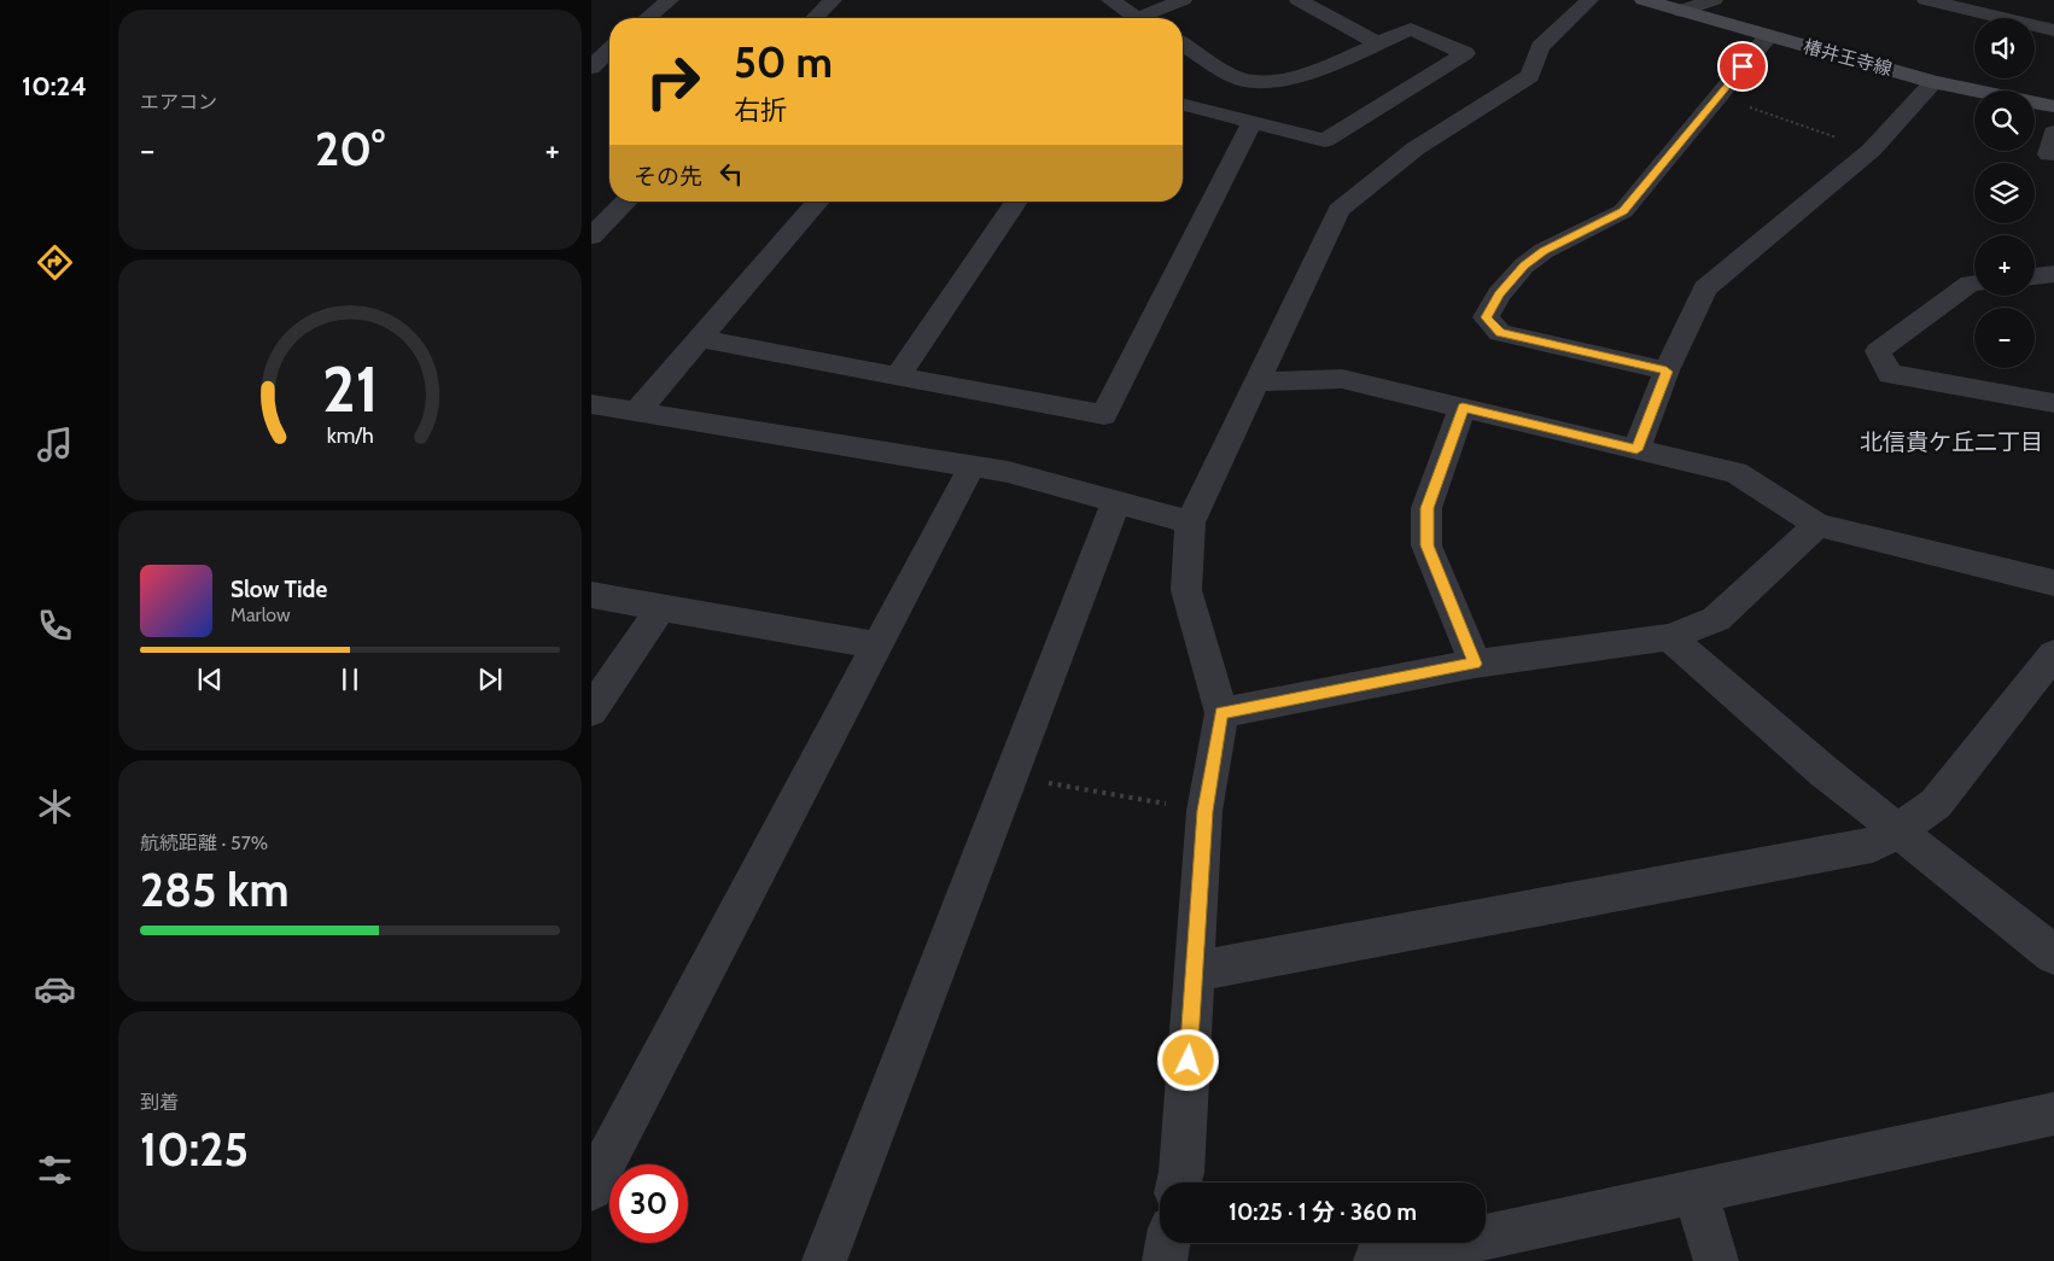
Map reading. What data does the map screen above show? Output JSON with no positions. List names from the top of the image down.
{
  "streets": {
    "main road": ["椿井王寺線"]
  },
  "districts": ["北信貴ケ丘二丁目"],
  "page": {
    "tabs": "10:24",
    "tile": [
      "エアコン",
      ["航続距離 · 57%", "285 km"],
      ["到着", "10:25"]
    ],
    "map_buttons": ["+", "−"],
    "turn": ["50 m", "右折"],
    "heat": ["−", "20°", "+"],
    "then": "その先",
    "song": ["Slow Tide", "Marlow"],
    "limit": "30",
    "trip": "10:25 · 1 分 · 360 m",
    "gauge": ["21", "km/h"]
  }
}
